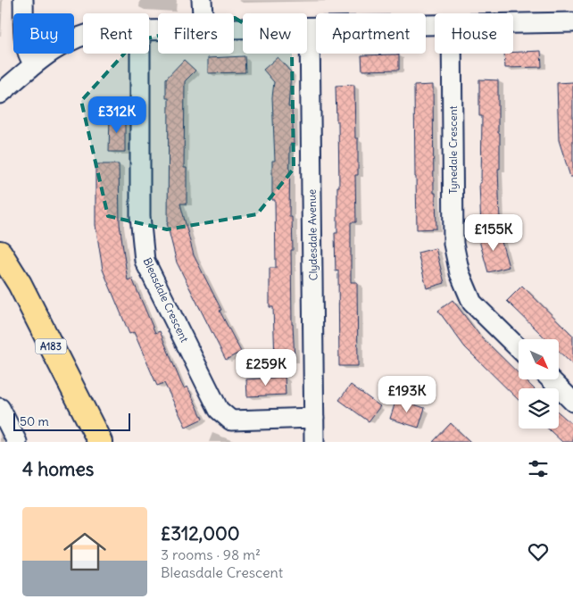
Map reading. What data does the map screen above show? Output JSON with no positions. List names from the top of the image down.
{
  "streets": {
    "main road": ["A183"],
    "street": ["Tynedale Crescent", "Clydesdale Avenue", "Bleasdale Crescent"]
  },
  "crossings": [
    ["Clydesdale Avenue", "Bleasdale Crescent"]
  ],
  "scale_bar": "50 m",
  "north": "bottom right",
  "page": {
    "chip": [
      "Buy",
      "Rent",
      "Filters",
      "New",
      "Apartment",
      "House"
    ],
    "price": [
      "£312K",
      "£155K",
      "£259K",
      "£193K"
    ],
    "scale": "50 m",
    "heading": "4 homes",
    "list": [
      {
        "name": "£312,000",
        "note": "3 rooms · 98 m² · Bleasdale Crescent"
      }
    ]
  }
}
